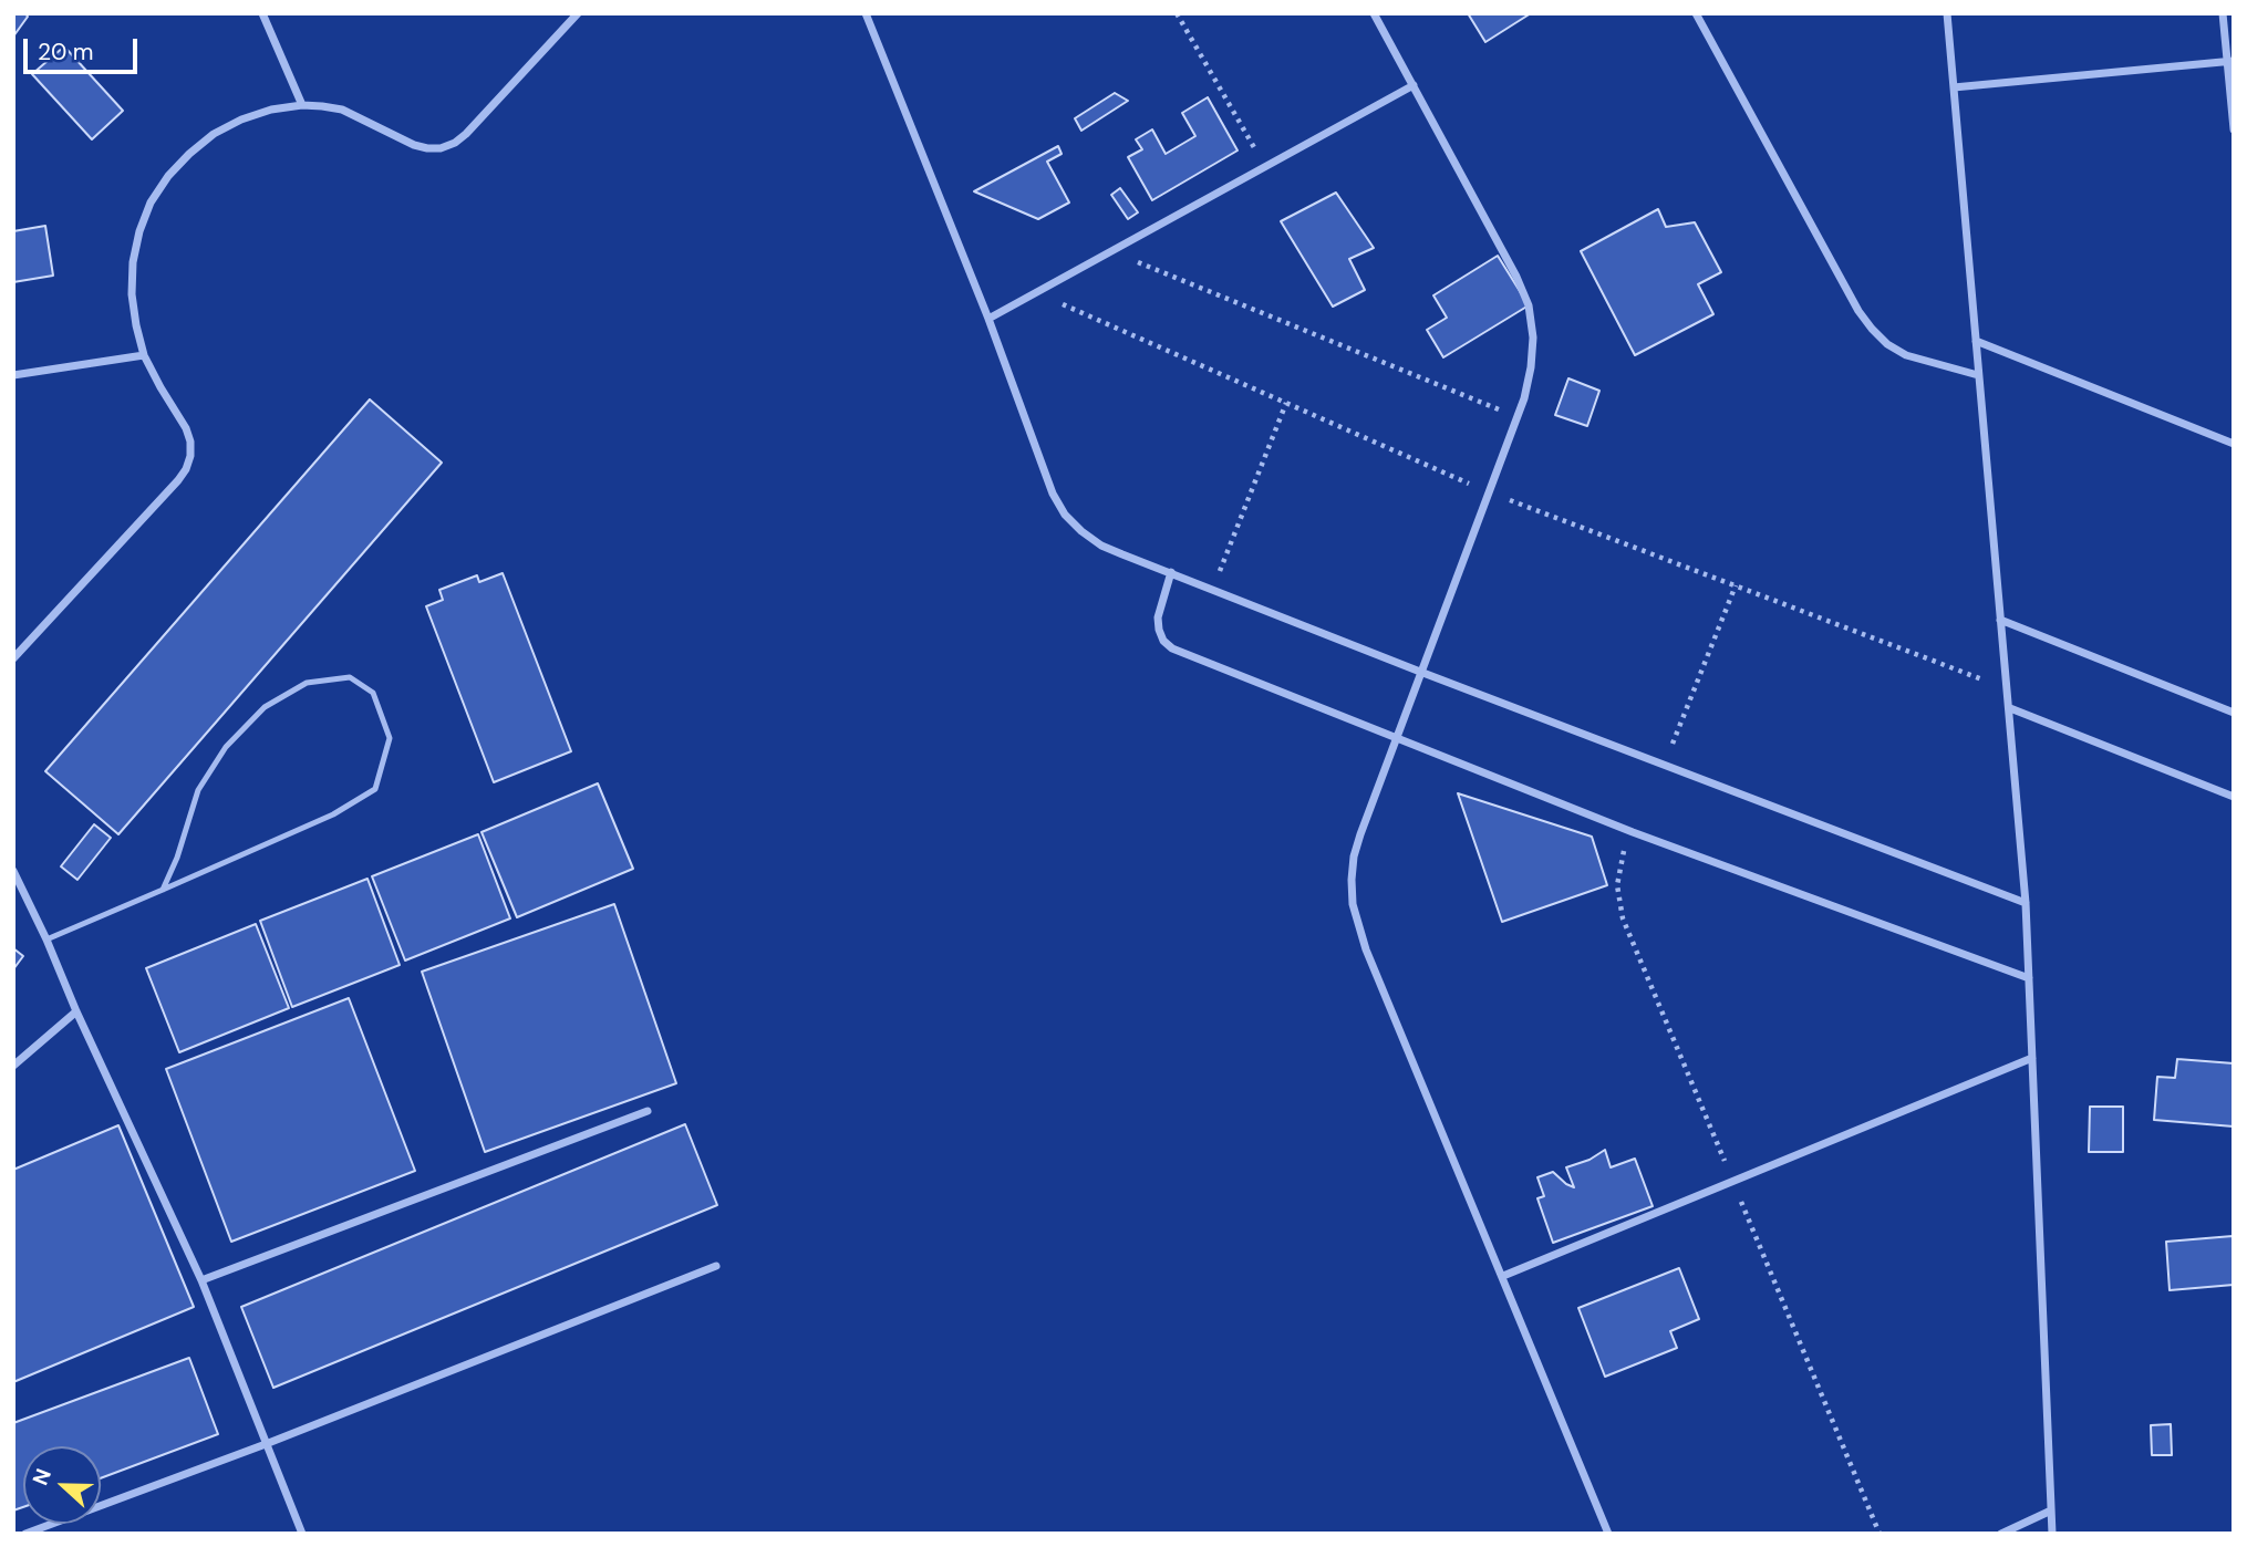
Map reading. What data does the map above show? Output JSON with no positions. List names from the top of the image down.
{
  "scale_bar": "20 m",
  "north": "left"
}
